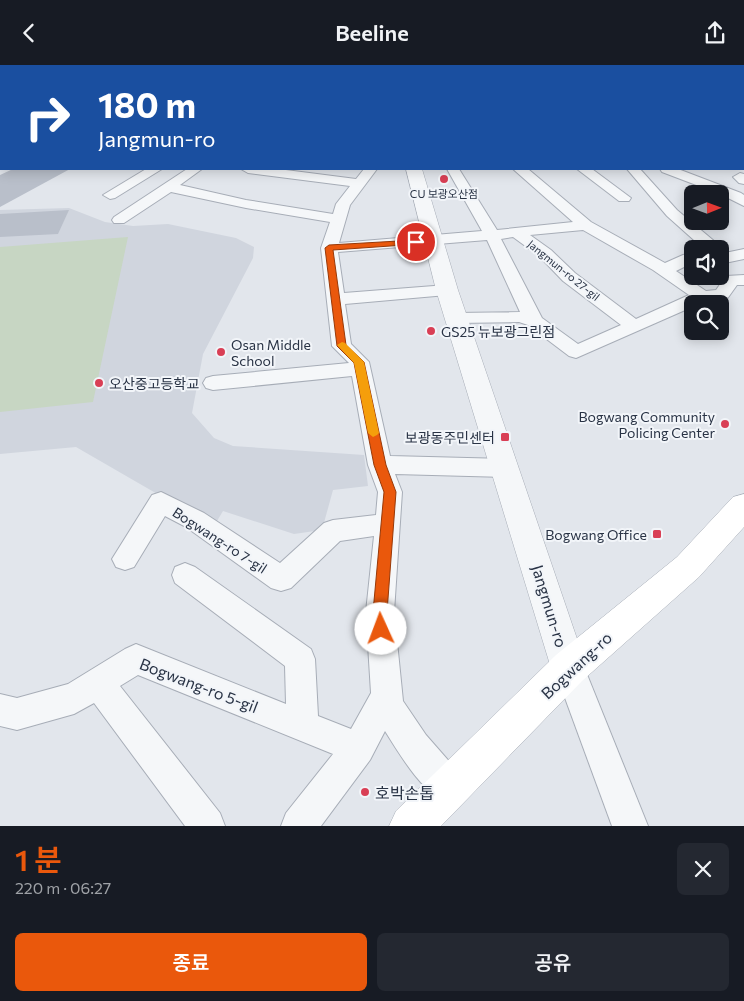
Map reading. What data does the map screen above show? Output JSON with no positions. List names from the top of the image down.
{
  "streets": {
    "main road": ["Bogwang-ro"],
    "street": [
      "Jangmun-ro 27-gil",
      "Bogwang-ro 7-gil",
      "Jangmun-ro",
      "Bogwang-ro 5-gil"
    ]
  },
  "crossings": [
    ["Jangmun-ro", "Bogwang-ro"]
  ],
  "places": {
    "other": [
      "CU 보광오산점",
      "GS25 뉴보광그린점",
      "Osan Middle School",
      "오산중고등학교",
      "Bogwang Community Policing Center",
      "호박손톱"
    ],
    "transit": ["보광동주민센터", "Bogwang Office"]
  },
  "north": "right",
  "page": {
    "header": "Beeline",
    "turn": ["180 m", "Jangmun-ro"],
    "heading": ["1 분", "220 m · 06:27"],
    "buttons": ["종료", "공유"]
  }
}
